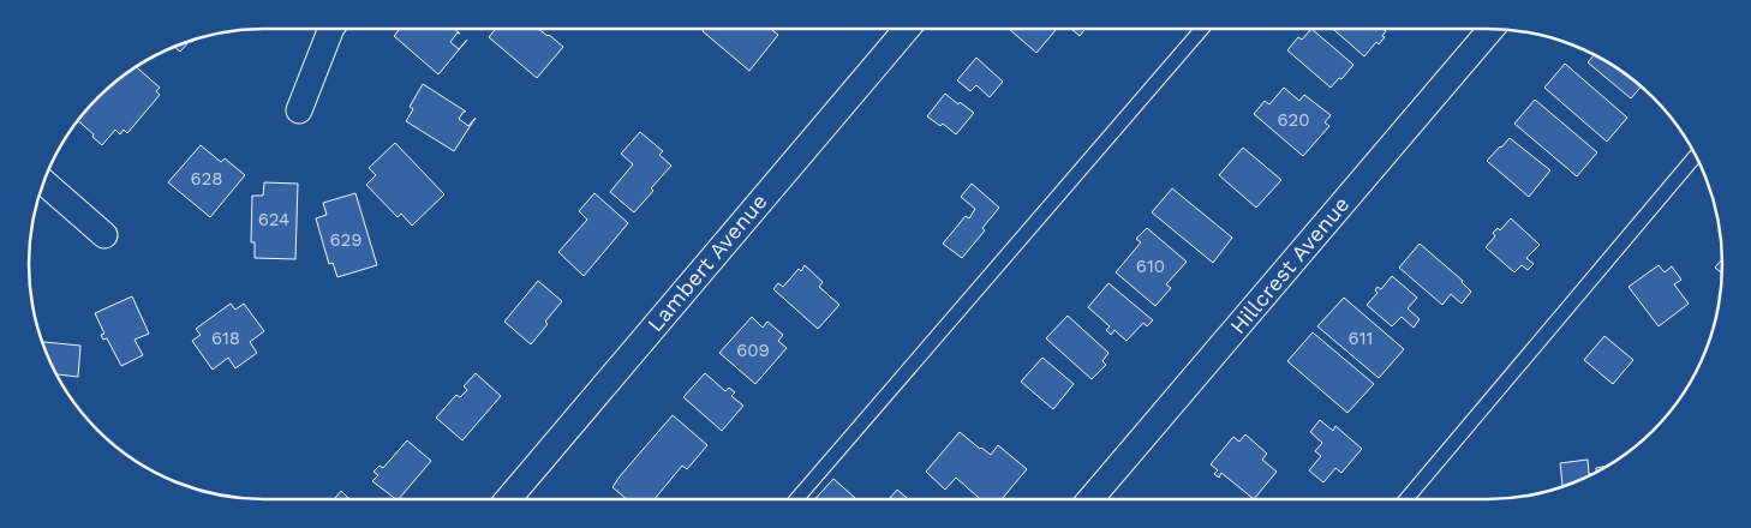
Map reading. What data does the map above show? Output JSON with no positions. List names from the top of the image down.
{
  "streets": {
    "street": ["Lambert Avenue", "Hillcrest Avenue"]
  },
  "house_numbers": [
    "620",
    "628",
    "624",
    "629",
    "610",
    "618",
    "611",
    "609"
  ]
}
